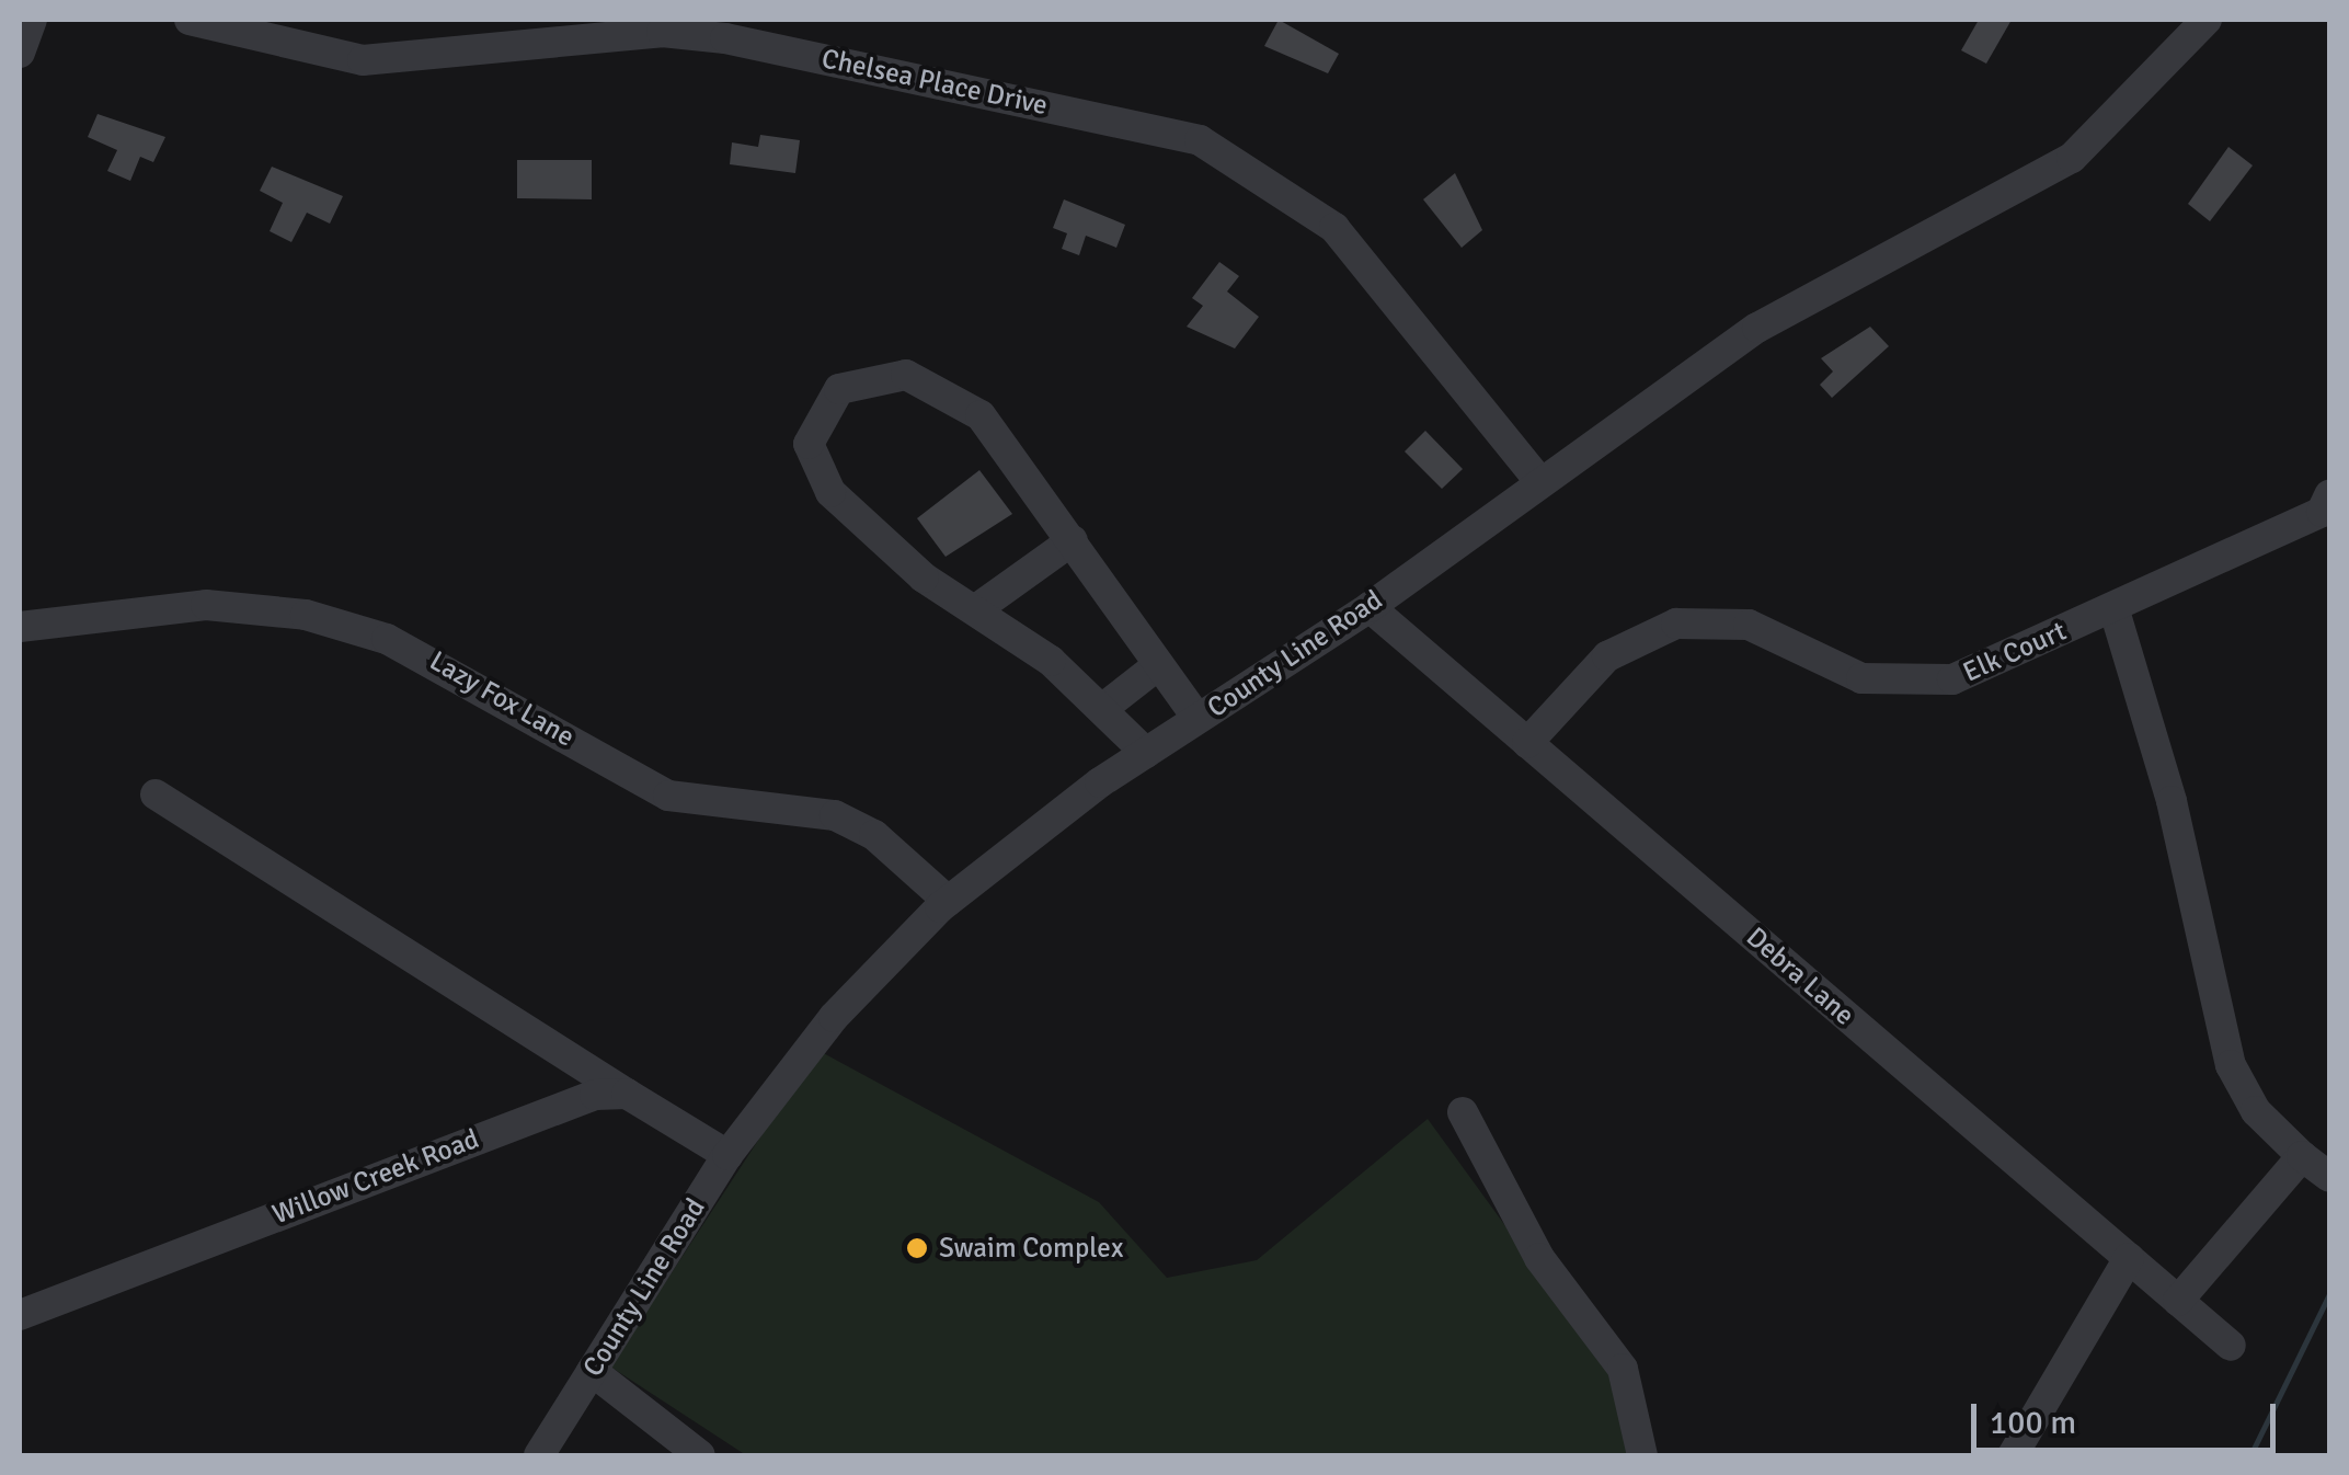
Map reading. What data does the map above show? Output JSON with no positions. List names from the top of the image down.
{
  "streets": {
    "street": [
      "Chelsea Place Drive",
      "Elk Court",
      "County Line Road",
      "Lazy Fox Lane",
      "Debra Lane",
      "Willow Creek Road"
    ]
  },
  "crossings": [
    ["Chelsea Place Drive", "County Line Road"],
    ["Elk Court", "Debra Lane"],
    ["County Line Road", "Lazy Fox Lane"],
    ["County Line Road", "Debra Lane"]
  ],
  "places": ["Swaim Complex"],
  "scale_bar": "100 m"
}
